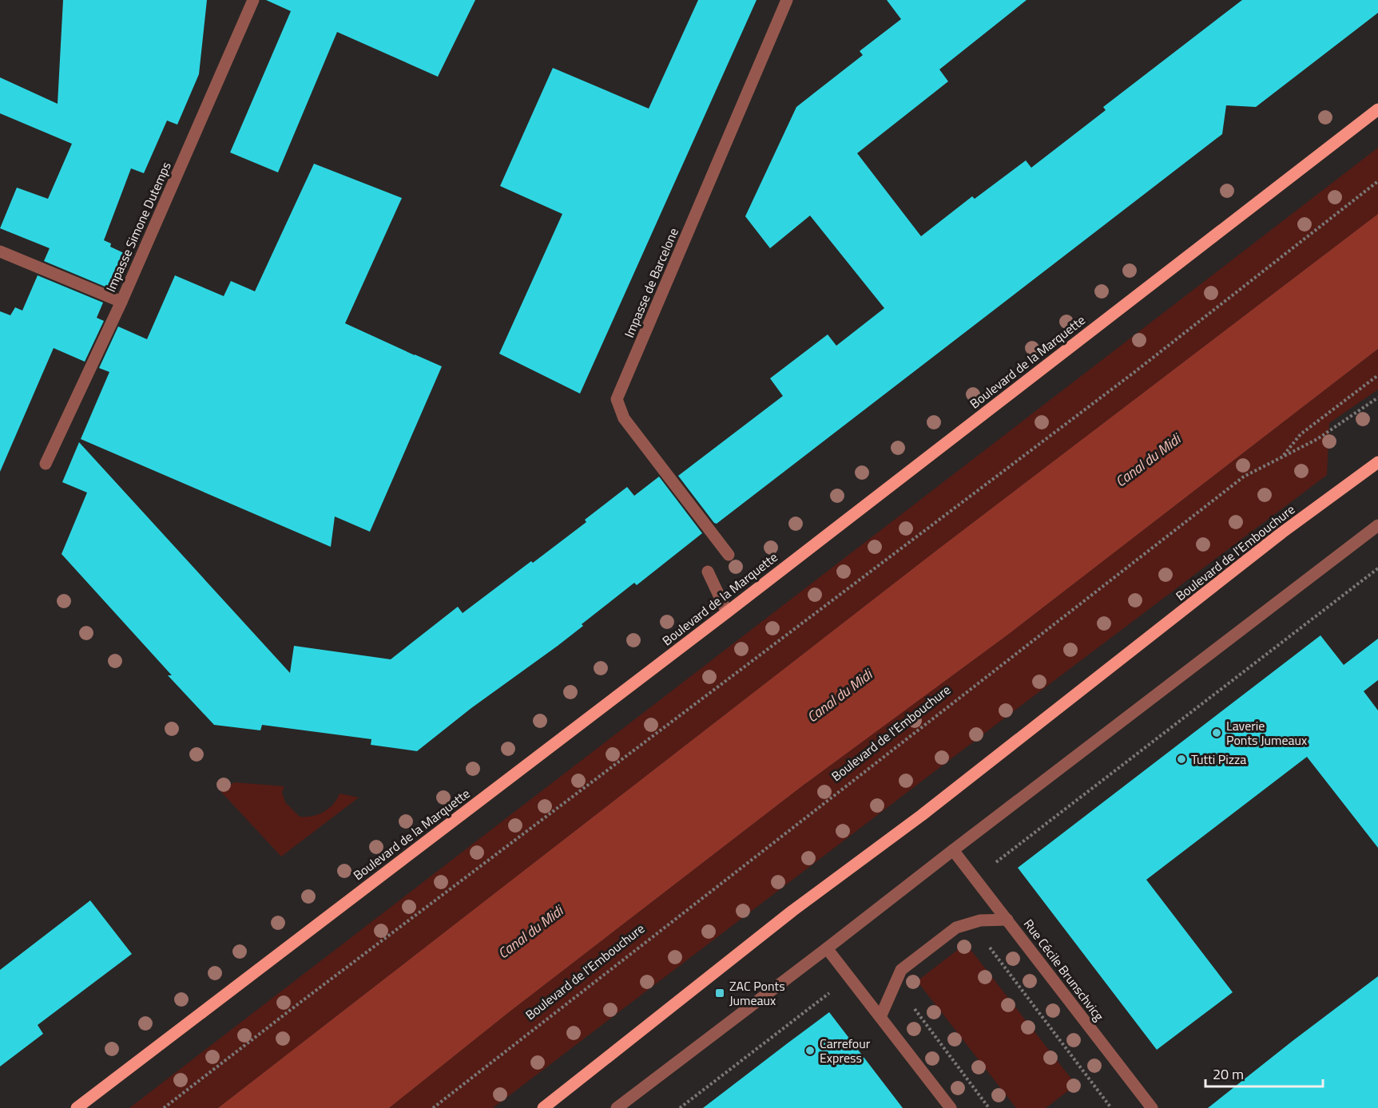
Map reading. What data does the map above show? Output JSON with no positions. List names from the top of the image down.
{
  "streets": {
    "main road": ["Boulevard de la Marquette", "Boulevard de l'Embouchure"],
    "street": ["Impasse Simone Dutemps", "Impasse de Barcelone", "Rue Cécile Brunschvicg"]
  },
  "water": ["Canal du Midi"],
  "places": {
    "other": ["Laverie Ponts Jumeaux", "Tutti Pizza", "Carrefour Express"],
    "transit": ["ZAC Ponts Jumeaux"]
  },
  "scale_bar": "20 m"
}
